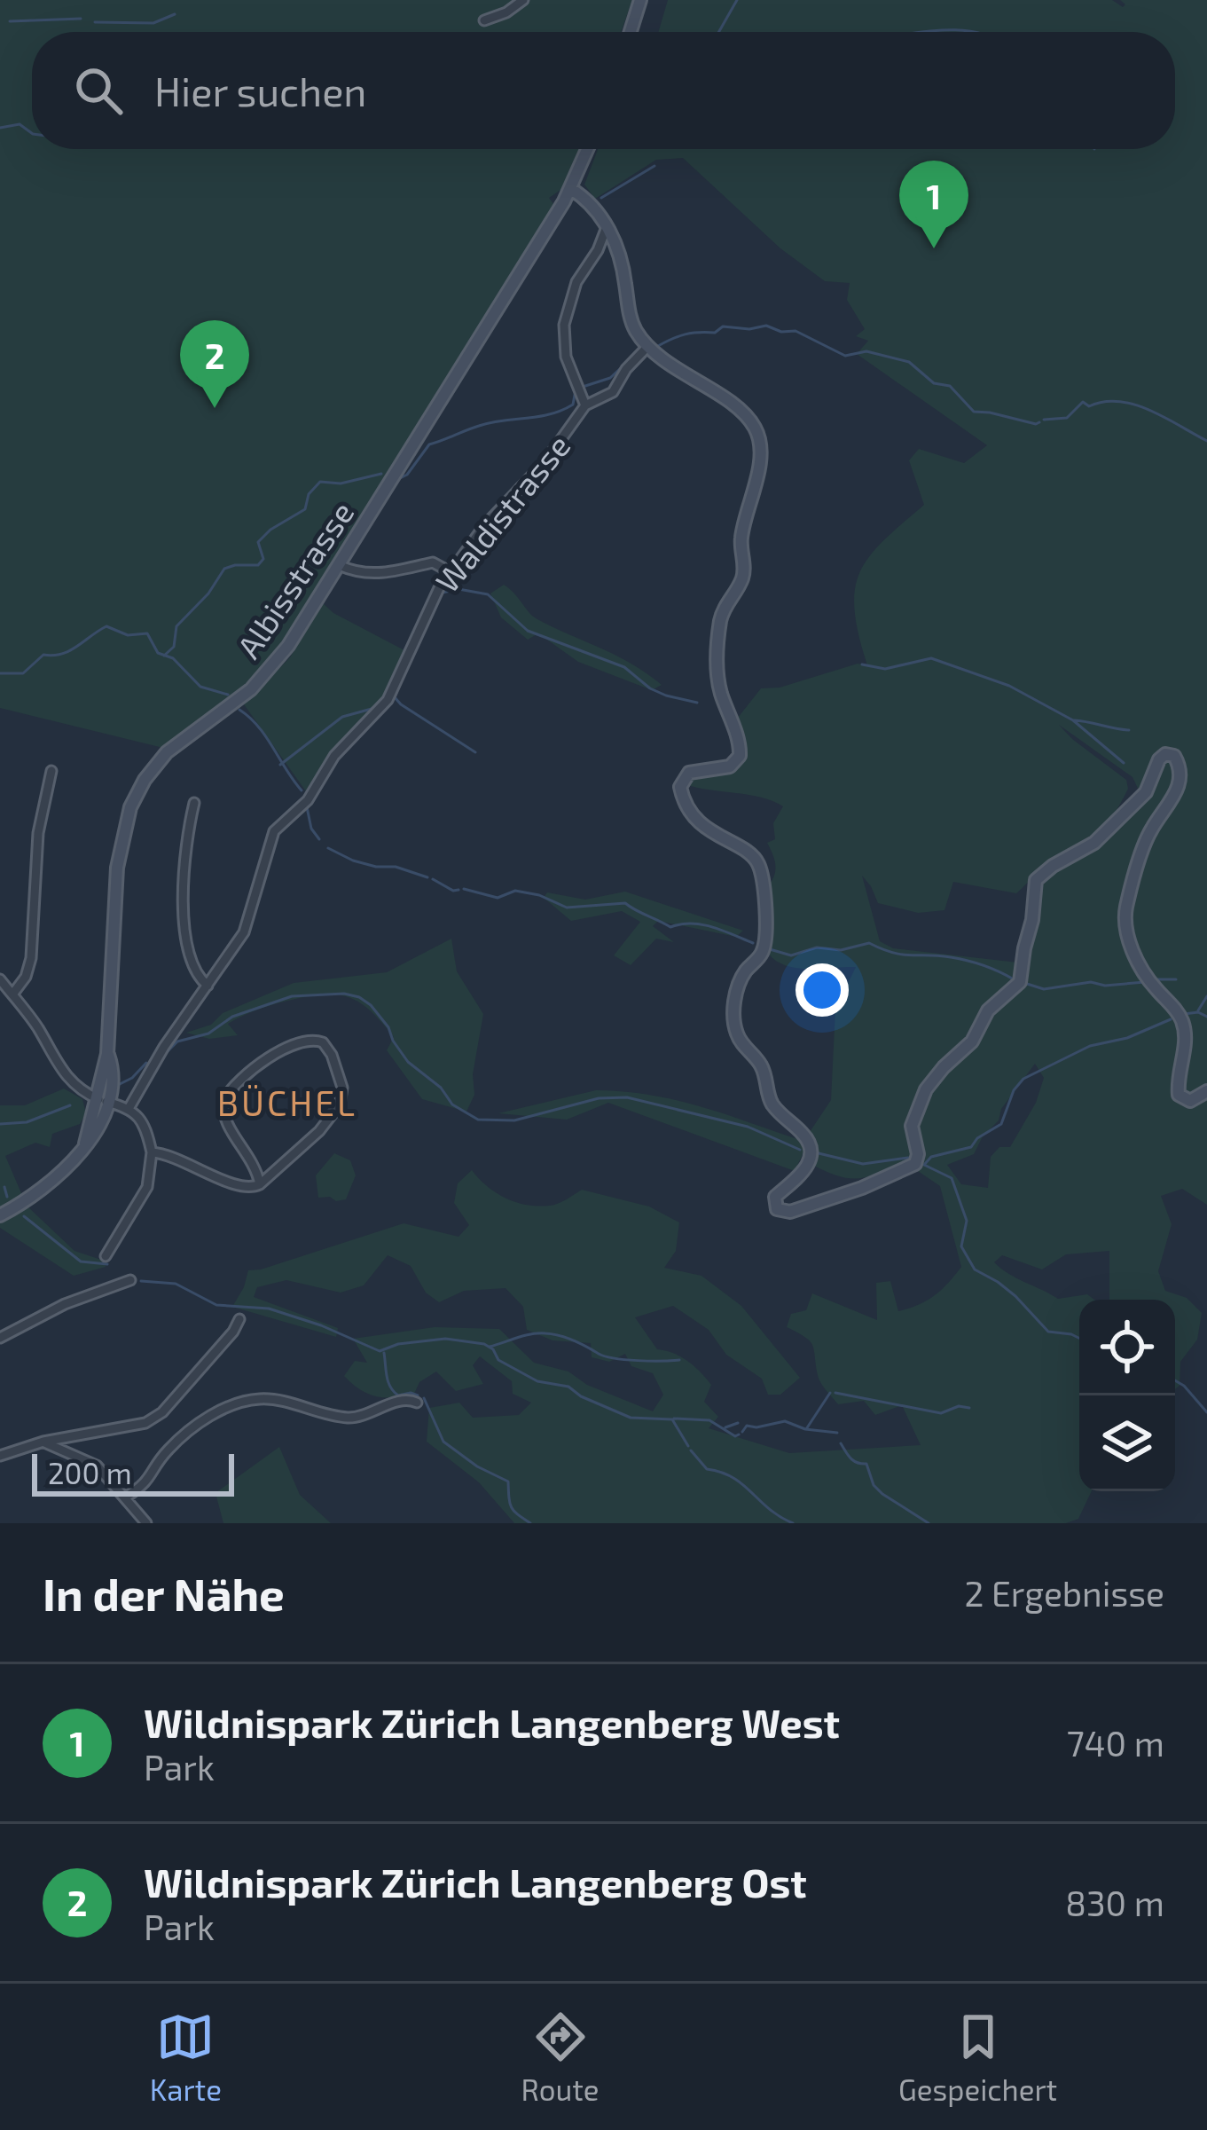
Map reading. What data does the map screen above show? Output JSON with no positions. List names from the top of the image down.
{
  "streets": {
    "street": ["Waldistrasse", "Albisstrasse"]
  },
  "districts": ["BÜCHEL"],
  "scale_bar": "200 m",
  "page": {
    "search": "Hier suchen",
    "pins": ["1", "2"],
    "scale": "200 m",
    "heading": ["In der Nähe", "2 Ergebnisse"],
    "list": [
      {
        "mark": "1",
        "name": "Wildnispark Zürich Langenberg West",
        "note": "Park",
        "value": "740 m"
      },
      {
        "mark": "2",
        "name": "Wildnispark Zürich Langenberg Ost",
        "note": "Park",
        "value": "830 m"
      }
    ],
    "nav": ["Karte", "Route", "Gespeichert"]
  }
}
